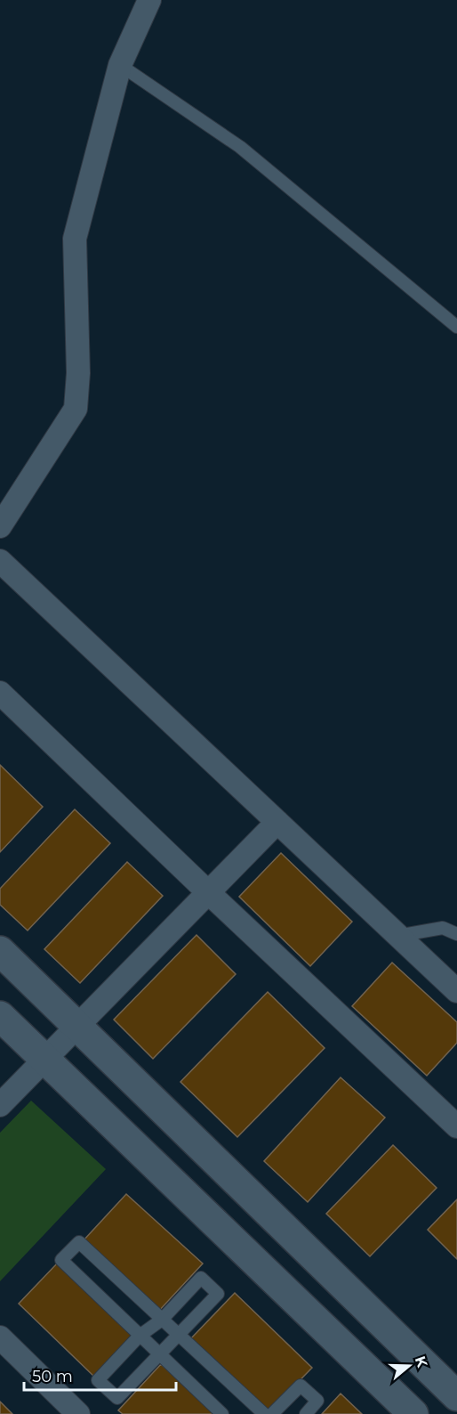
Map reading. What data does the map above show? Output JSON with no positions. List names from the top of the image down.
{
  "scale_bar": "50 m",
  "north": "right"
}
